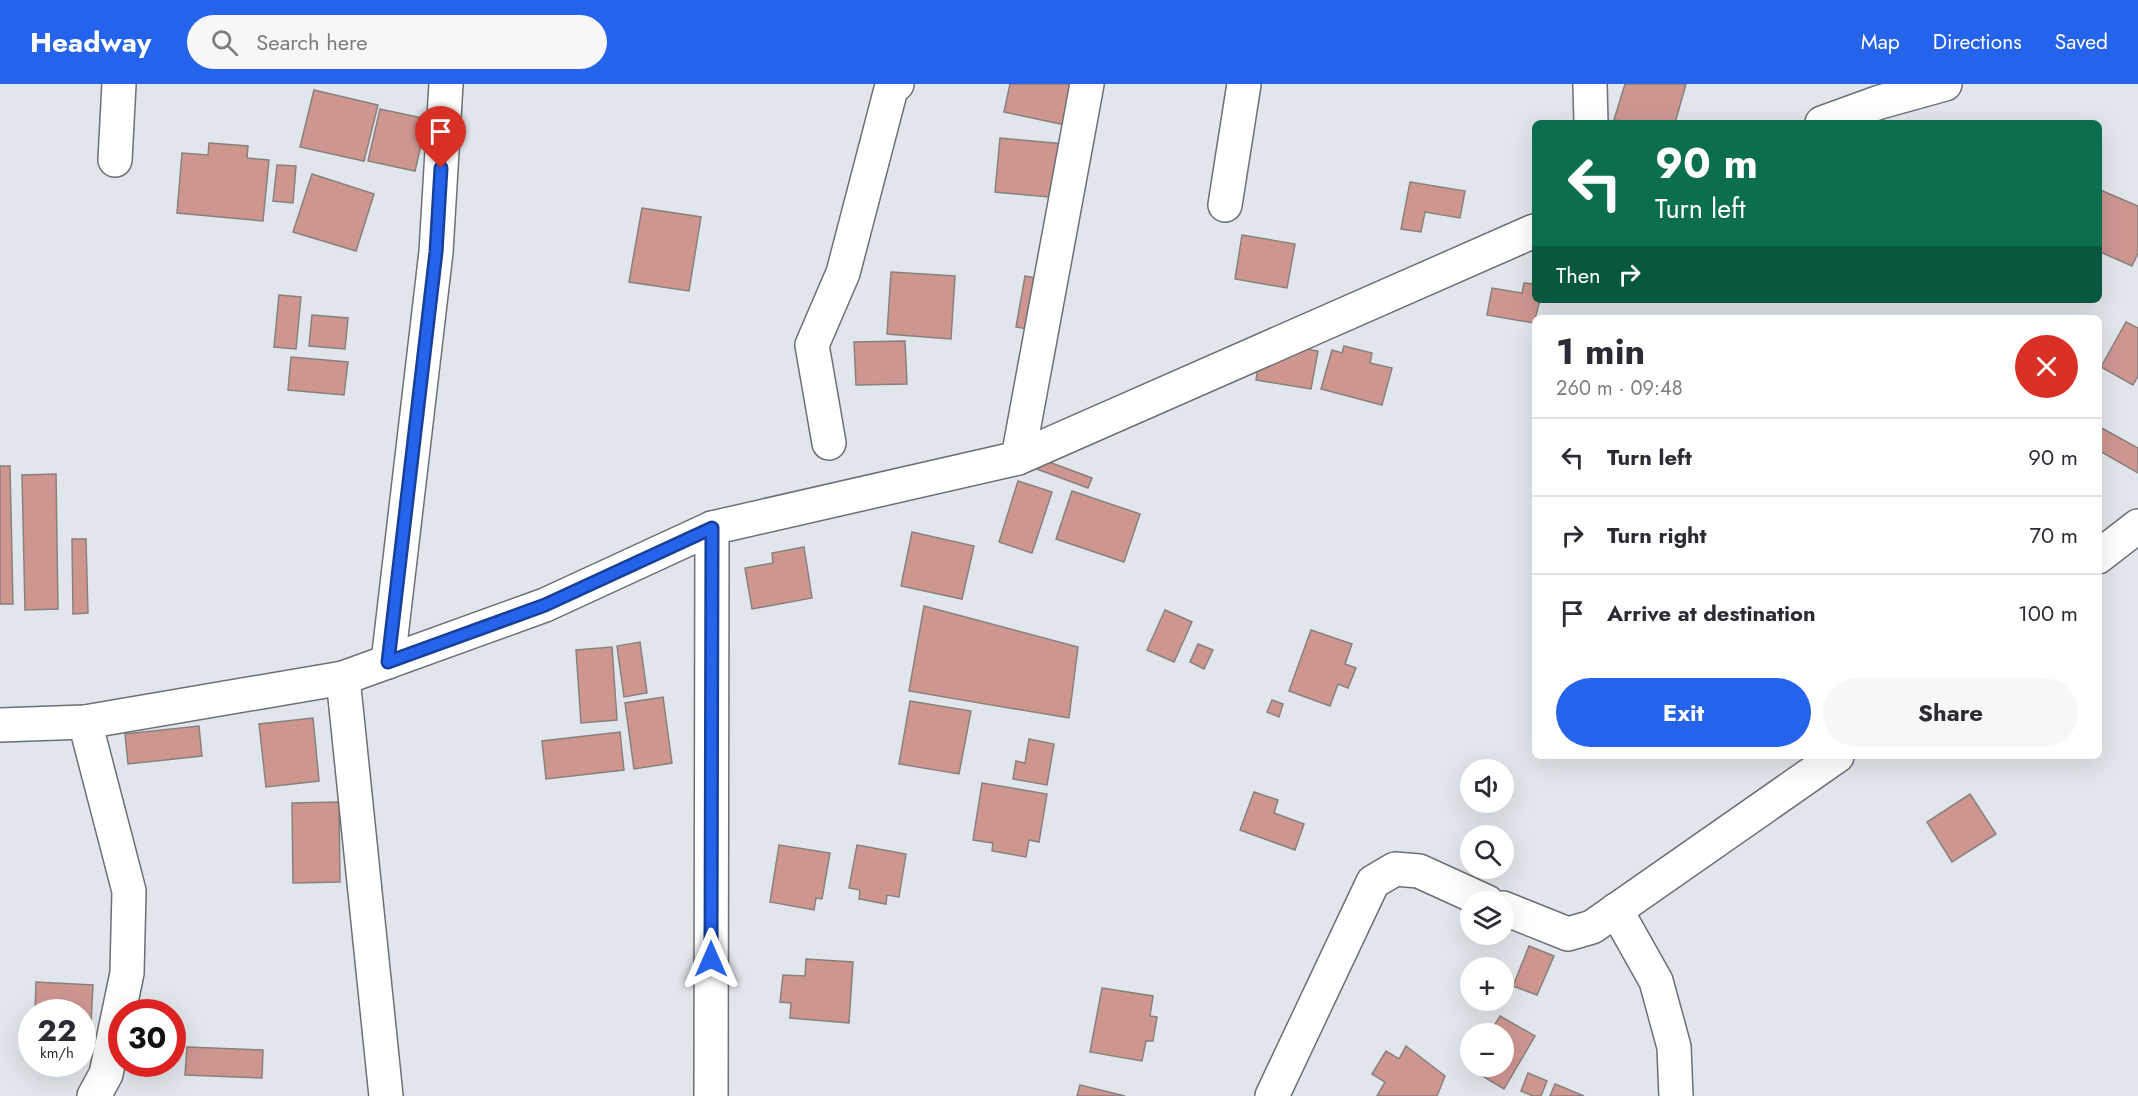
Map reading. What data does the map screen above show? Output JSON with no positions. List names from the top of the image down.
{
  "page": {
    "header": "Headway",
    "search": "Search here",
    "nav": ["Map", "Directions", "Saved"],
    "turn": ["90 m", "Turn left"],
    "then": "Then",
    "heading": ["1 min", "260 m · 09:48"],
    "list": [
      {
        "name": "Turn left",
        "value": "90 m"
      },
      {
        "name": "Turn right",
        "value": "70 m"
      },
      {
        "name": "Arrive at destination",
        "value": "100 m"
      }
    ],
    "buttons": ["Exit", "Share"],
    "map_buttons": ["+", "−"],
    "speed": "22 km/h",
    "limit": "30"
  }
}
